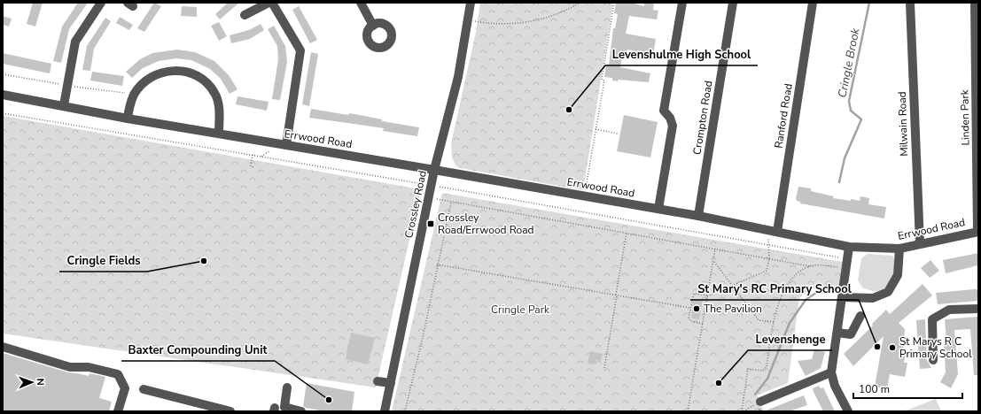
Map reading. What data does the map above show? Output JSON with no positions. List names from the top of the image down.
{
  "streets": {
    "street": [
      "Ranford Road",
      "Crompton Road",
      "Linden Park",
      "Milwain Road",
      "Errwood Road",
      "Crossley Road"
    ]
  },
  "crossings": [
    ["Ranford Road", "Errwood Road"],
    ["Crompton Road", "Errwood Road"],
    ["Linden Park", "Errwood Road"],
    ["Milwain Road", "Errwood Road"],
    ["Errwood Road", "Crossley Road"]
  ],
  "water": ["Cringle Brook"],
  "parks": ["Cringle Park"],
  "places": {
    "other": [
      "Levenshulme High School",
      "Cringle Fields",
      "The Pavilion",
      "St Mary's RC Primary School",
      "St Marys R C Primary School",
      "Levenshenge",
      "Baxter Compounding Unit"
    ],
    "transit": ["Crossley Road/Errwood Road"]
  },
  "scale_bar": "100 m",
  "north": "right"
}
